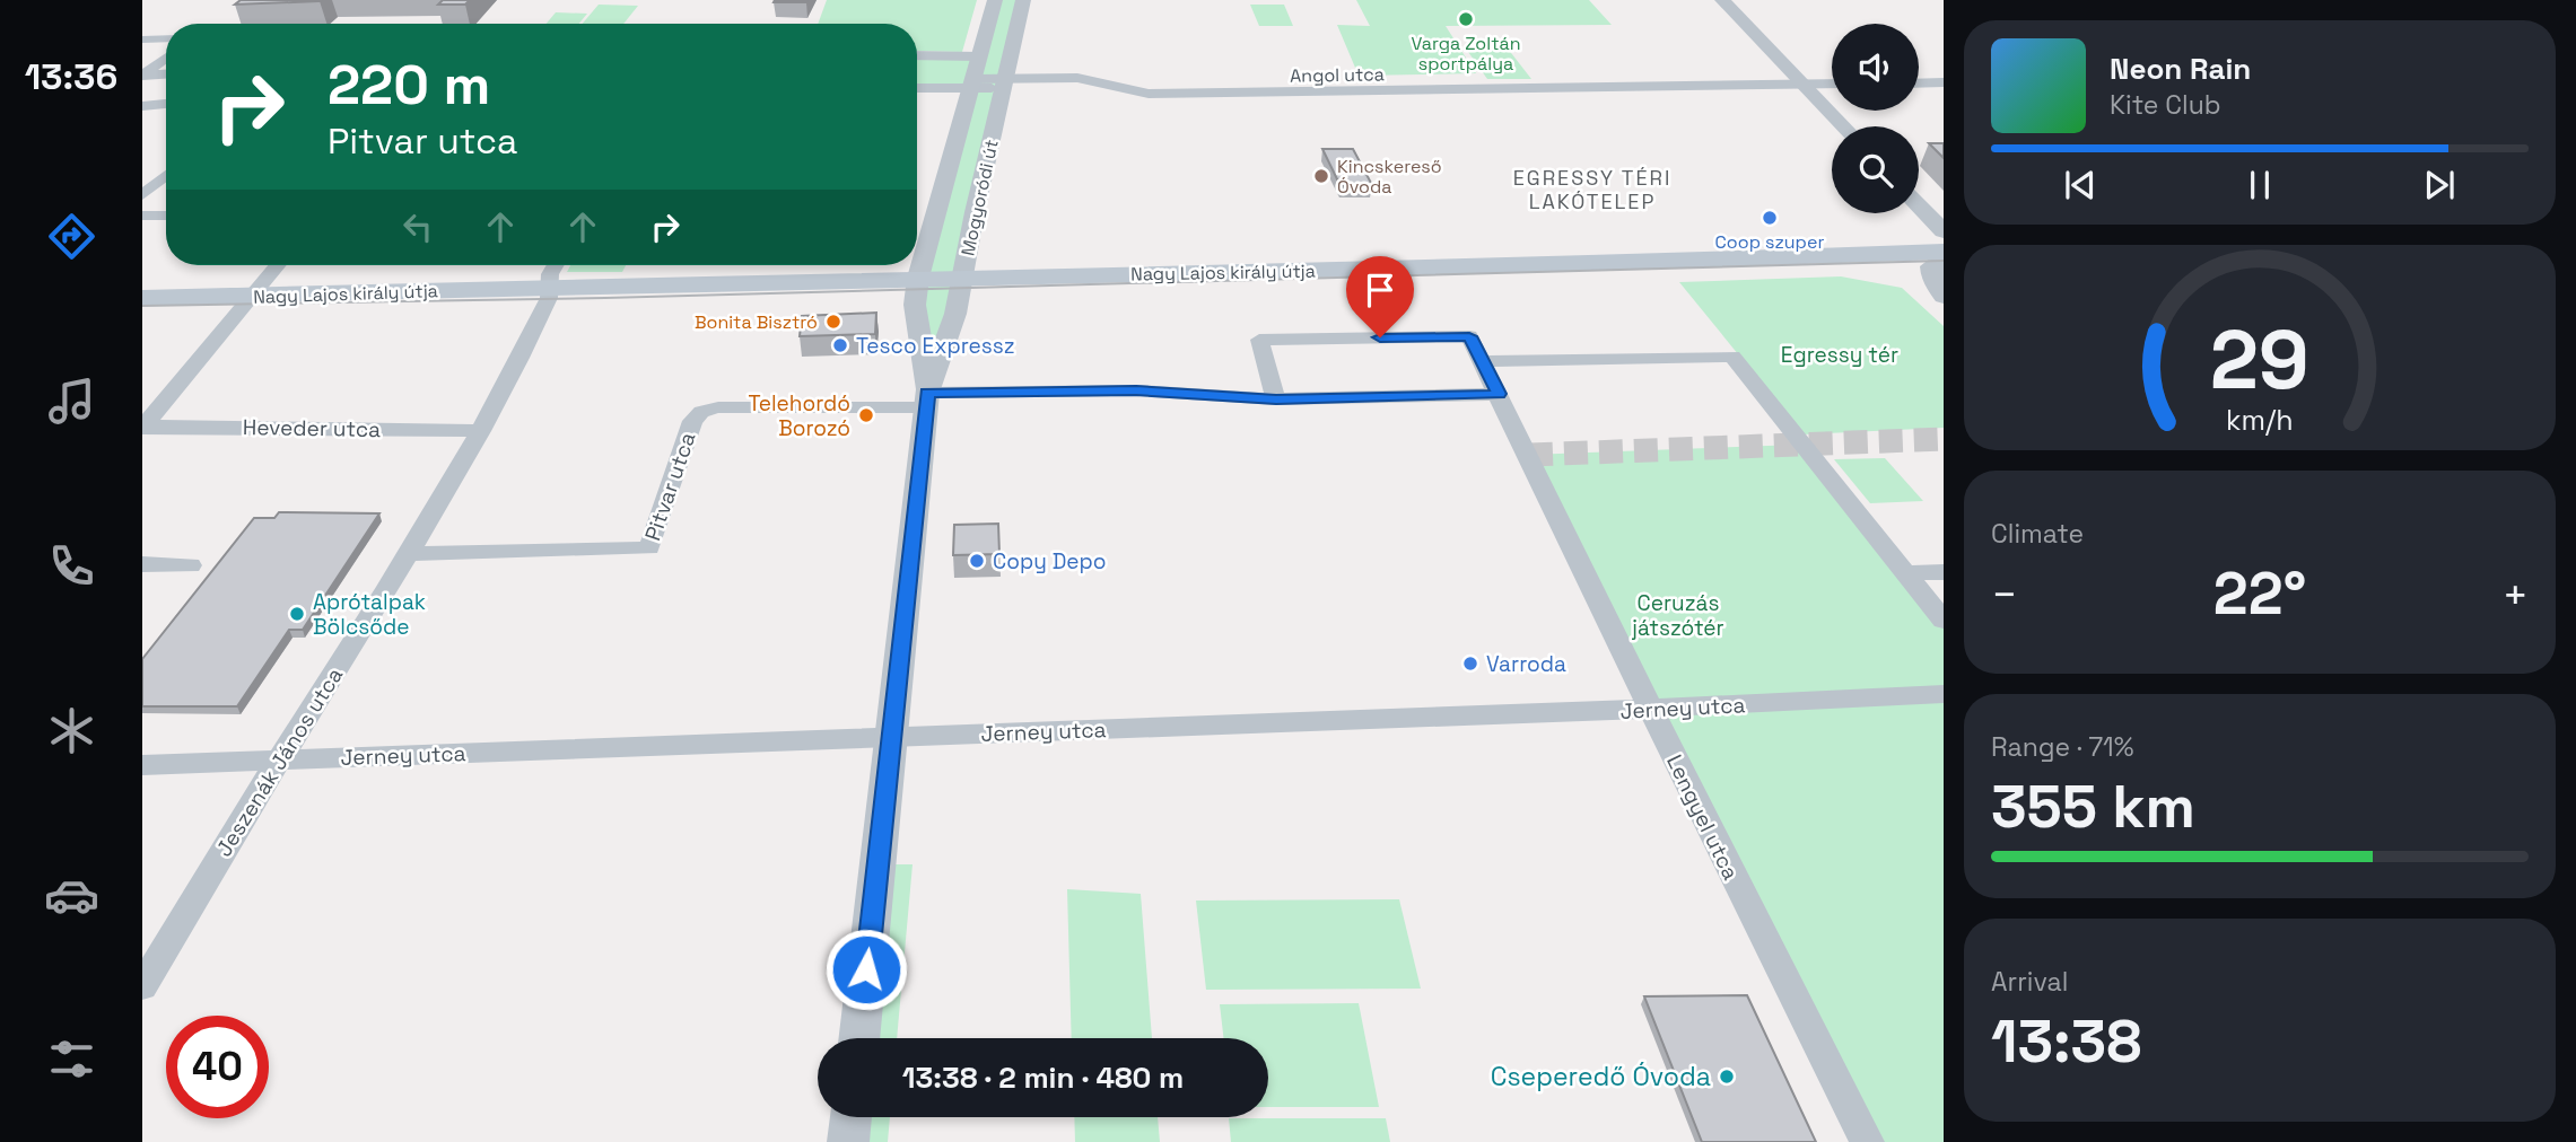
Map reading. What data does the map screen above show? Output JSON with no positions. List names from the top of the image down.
{
  "streets": {
    "main road": ["Nagy Lajos király útja"],
    "street": [
      "Angol utca",
      "Mogyoródi út",
      "Heveder utca",
      "Pitvar utca",
      "Jerney utca",
      "Jeszenák János utca",
      "Lengyel utca"
    ]
  },
  "crossings": [
    ["Angol utca", "Mogyoródi út"],
    ["Mogyoródi út", "Nagy Lajos király útja"],
    ["Mogyoródi út", "Pitvar utca"],
    ["Mogyoródi út", "Jerney utca"],
    ["Nagy Lajos király útja", "Jeszenák János utca"],
    ["Heveder utca", "Jeszenák János utca"],
    ["Pitvar utca", "Jeszenák János utca"],
    ["Pitvar utca", "Lengyel utca"],
    ["Jerney utca", "Jeszenák János utca"],
    ["Jerney utca", "Lengyel utca"]
  ],
  "districts": ["EGRESSY TÉRI LAKÓTELEP"],
  "parks": ["Egressy tér", "Ceruzás játszótér"],
  "places": [
    "Varga Zoltán sportpálya",
    "Kincskereső Óvoda",
    "Coop szuper",
    "Bonita Bisztró",
    "Tesco Expressz",
    "Telehordó Borozó",
    "Copy Depo",
    "Aprótalpak Bölcsőde",
    "Varroda",
    "Cseperedő Óvoda"
  ],
  "page": {
    "tabs": "13:36",
    "turn": ["220 m", "Pitvar utca"],
    "song": ["Neon Rain", "Kite Club"],
    "tile": [
      "Climate",
      ["Range · 71%", "355 km"],
      ["Arrival", "13:38"]
    ],
    "heat": ["−", "22°", "+"],
    "limit": "40",
    "trip": "13:38 · 2 min · 480 m",
    "gauge": ["29", "km/h"]
  }
}
